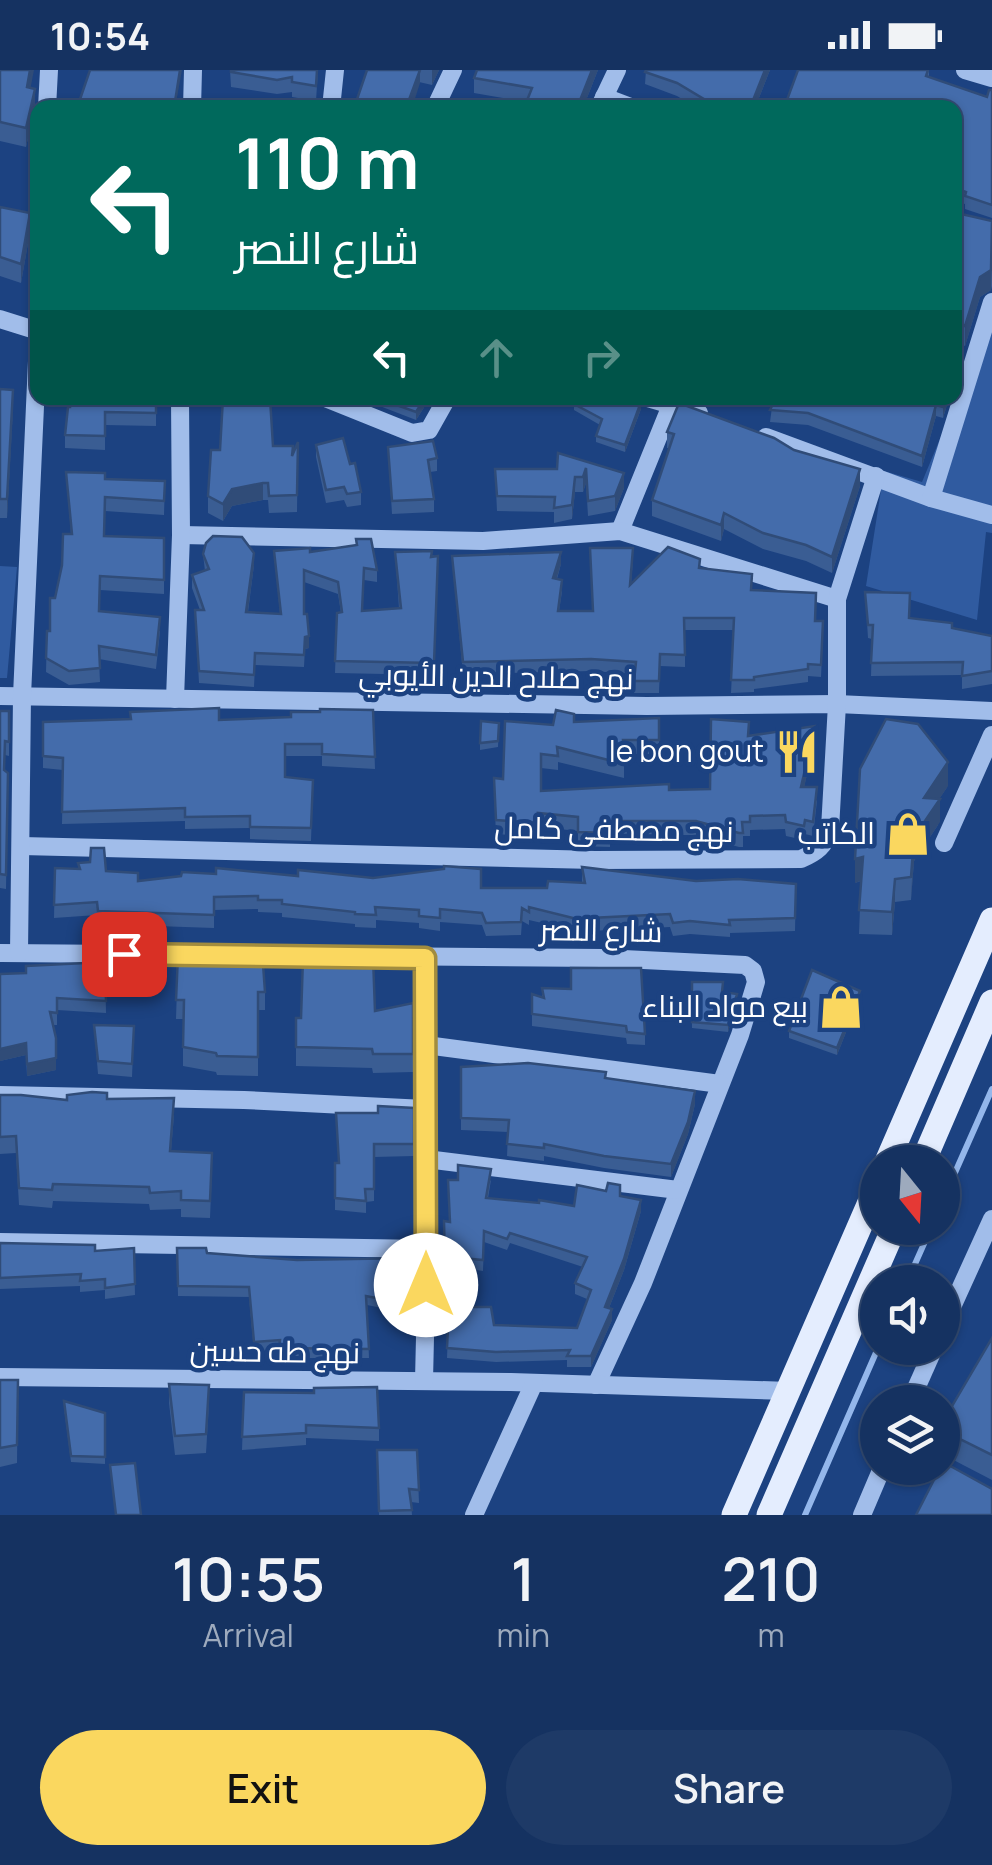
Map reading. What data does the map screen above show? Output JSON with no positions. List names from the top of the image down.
{
  "streets": {
    "street": [
      "نهج صلاح الدين الأيوبي",
      "نهج مصطفى كامل",
      "شارع النصر",
      "نهج طه حسين"
    ]
  },
  "crossings": [
    ["نهج صلاح الدين الأيوبي", "نهج مصطفى كامل"],
    ["شارع النصر", "نهج طه حسين"]
  ],
  "places": {
    "restaurant": ["le bon gout"],
    "shop": ["الكاتب", "بيع مواد البناء"]
  },
  "north": "bottom",
  "page": {
    "status": "10:54",
    "turn": ["110 m", "شارع النصر"],
    "eta": [
      "10:55",
      "Arrival",
      "1",
      "min",
      "210",
      "m"
    ],
    "buttons": ["Exit", "Share"]
  }
}
